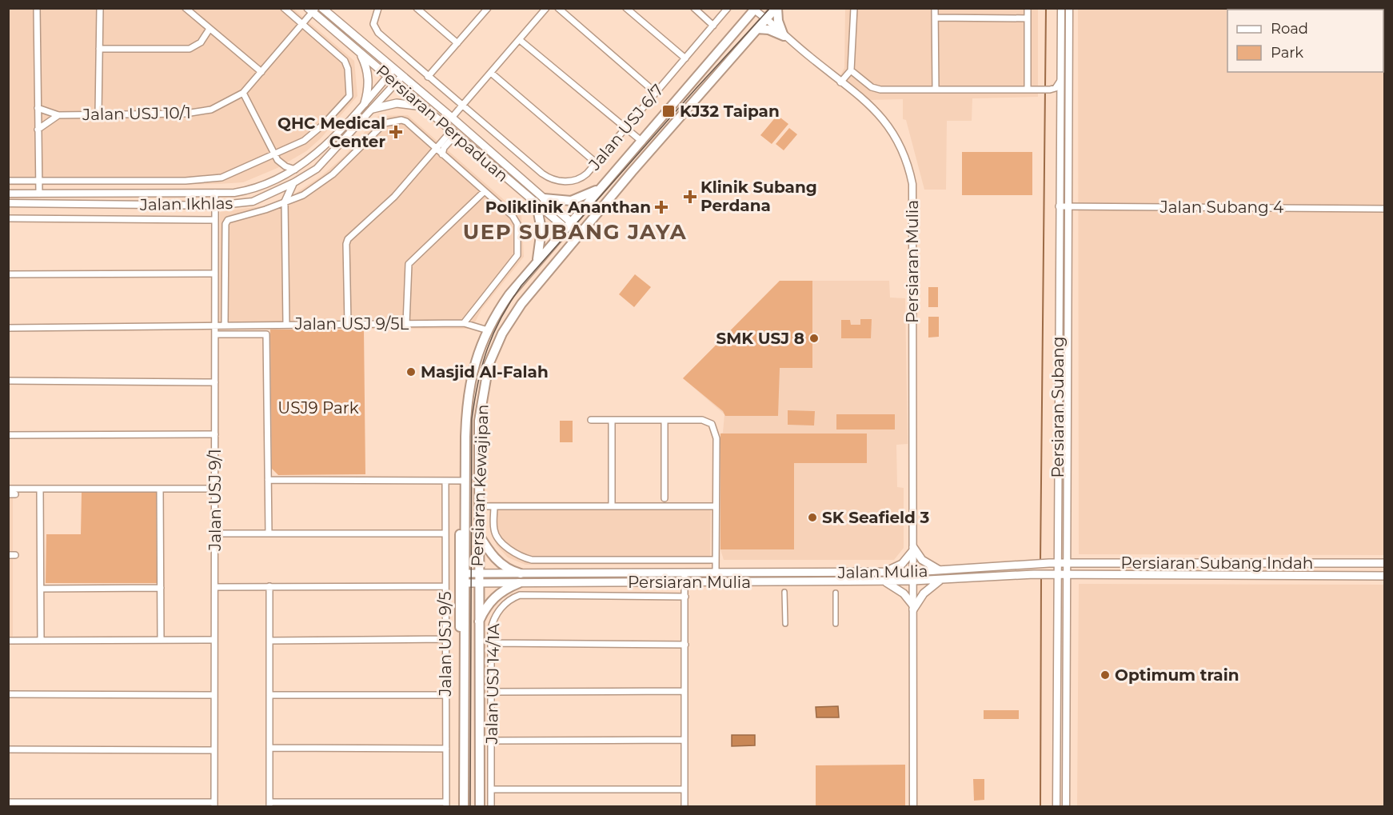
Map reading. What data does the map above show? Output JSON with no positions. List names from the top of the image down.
{
  "streets": {
    "main road": [
      "Persiaran Perpaduan",
      "Persiaran Mulia",
      "Persiaran Kewajipan",
      "Persiaran Subang Indah",
      "Jalan Mulia"
    ],
    "street": [
      "Jalan USJ 10/1",
      "Jalan USJ 6/7",
      "Jalan Ikhlas",
      "Jalan Subang 4",
      "Jalan USJ 9/5L",
      "Persiaran Subang",
      "Jalan USJ 9/1",
      "Jalan USJ 9/5",
      "Jalan USJ 14/1A"
    ]
  },
  "crossings": [
    ["Jalan USJ 10/1", "Persiaran Perpaduan"],
    ["Persiaran Perpaduan", "Jalan Ikhlas"],
    ["Persiaran Perpaduan", "Persiaran Kewajipan"],
    ["Jalan Ikhlas", "Jalan USJ 9/1"],
    ["Jalan Subang 4", "Persiaran Subang"],
    ["Persiaran Mulia", "Persiaran Subang"],
    ["Persiaran Mulia", "Persiaran Kewajipan"],
    ["Persiaran Mulia", "Persiaran Subang Indah"],
    ["Persiaran Mulia", "Jalan Mulia"],
    ["Jalan USJ 9/5L", "Persiaran Kewajipan"],
    ["Jalan USJ 9/5L", "Jalan USJ 9/1"],
    ["Persiaran Subang", "Persiaran Subang Indah"],
    ["Persiaran Subang Indah", "Jalan Mulia"]
  ],
  "districts": ["UEP SUBANG JAYA"],
  "parks": ["USJ9 Park"],
  "places": {
    "transit": ["KJ32 Taipan"],
    "health": ["QHC Medical Center", "Klinik Subang Perdana", "Poliklinik Ananthan"],
    "other": [
      "SMK USJ 8",
      "Masjid Al-Falah",
      "SK Seafield 3",
      "Optimum train"
    ]
  },
  "legend": ["Road", "Park"]
}
